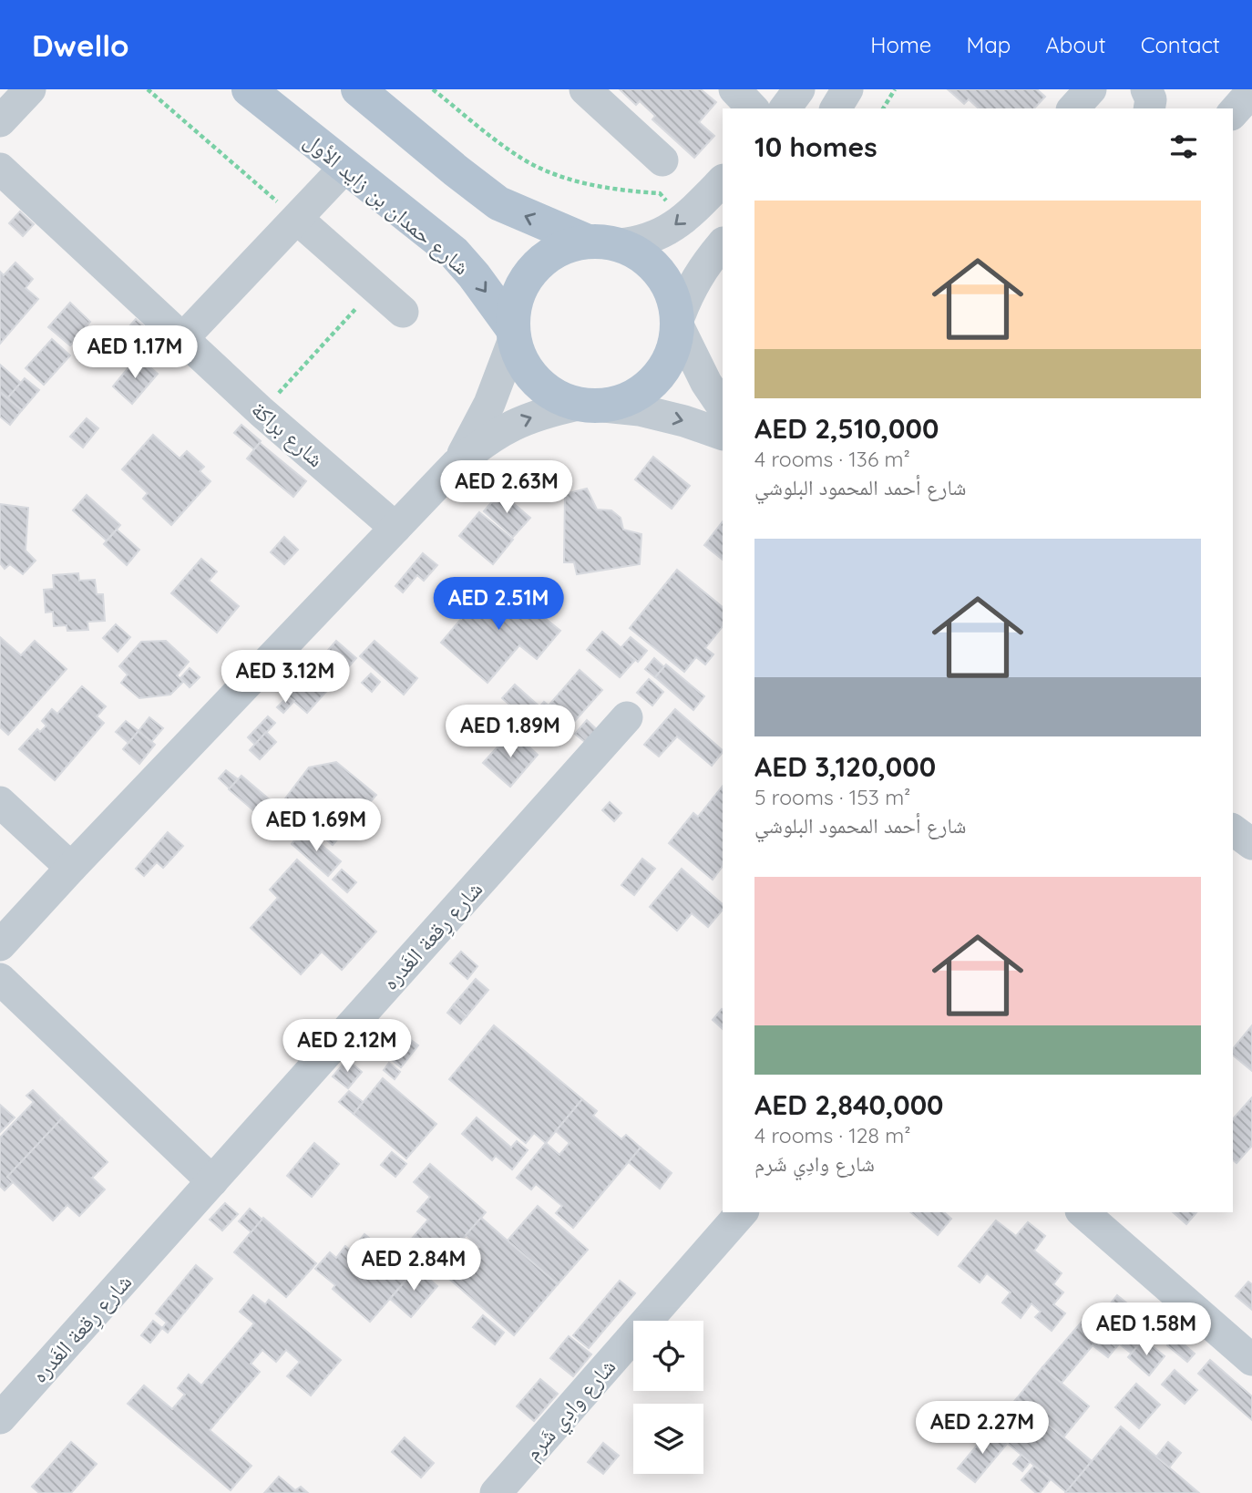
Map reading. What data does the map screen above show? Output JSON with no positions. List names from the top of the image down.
{
  "streets": {
    "main road": ["شارع حمدان بن زايد الأول"],
    "street": ["شارع براكة", "شارع رِقعة الغَدره", "شارع وادِي شَرم"]
  },
  "page": {
    "header": "Dwello",
    "nav": [
      "Home",
      "Map",
      "About",
      "Contact"
    ],
    "heading": "10 homes",
    "list": [
      {
        "name": "AED 2,510,000",
        "note": "4 rooms · 136 m² · شارع أحمد المحمود البلوشي"
      },
      {
        "name": "AED 3,120,000",
        "note": "5 rooms · 153 m² · شارع أحمد المحمود البلوشي"
      },
      {
        "name": "AED 2,840,000",
        "note": "4 rooms · 128 m² · شارع وادِي شَرم"
      }
    ],
    "price": [
      "AED 1.17M",
      "AED 2.63M",
      "AED 2.51M",
      "AED 3.12M",
      "AED 1.89M",
      "AED 1.69M",
      "AED 2.12M",
      "AED 2.84M",
      "AED 1.58M",
      "AED 2.27M"
    ]
  }
}
